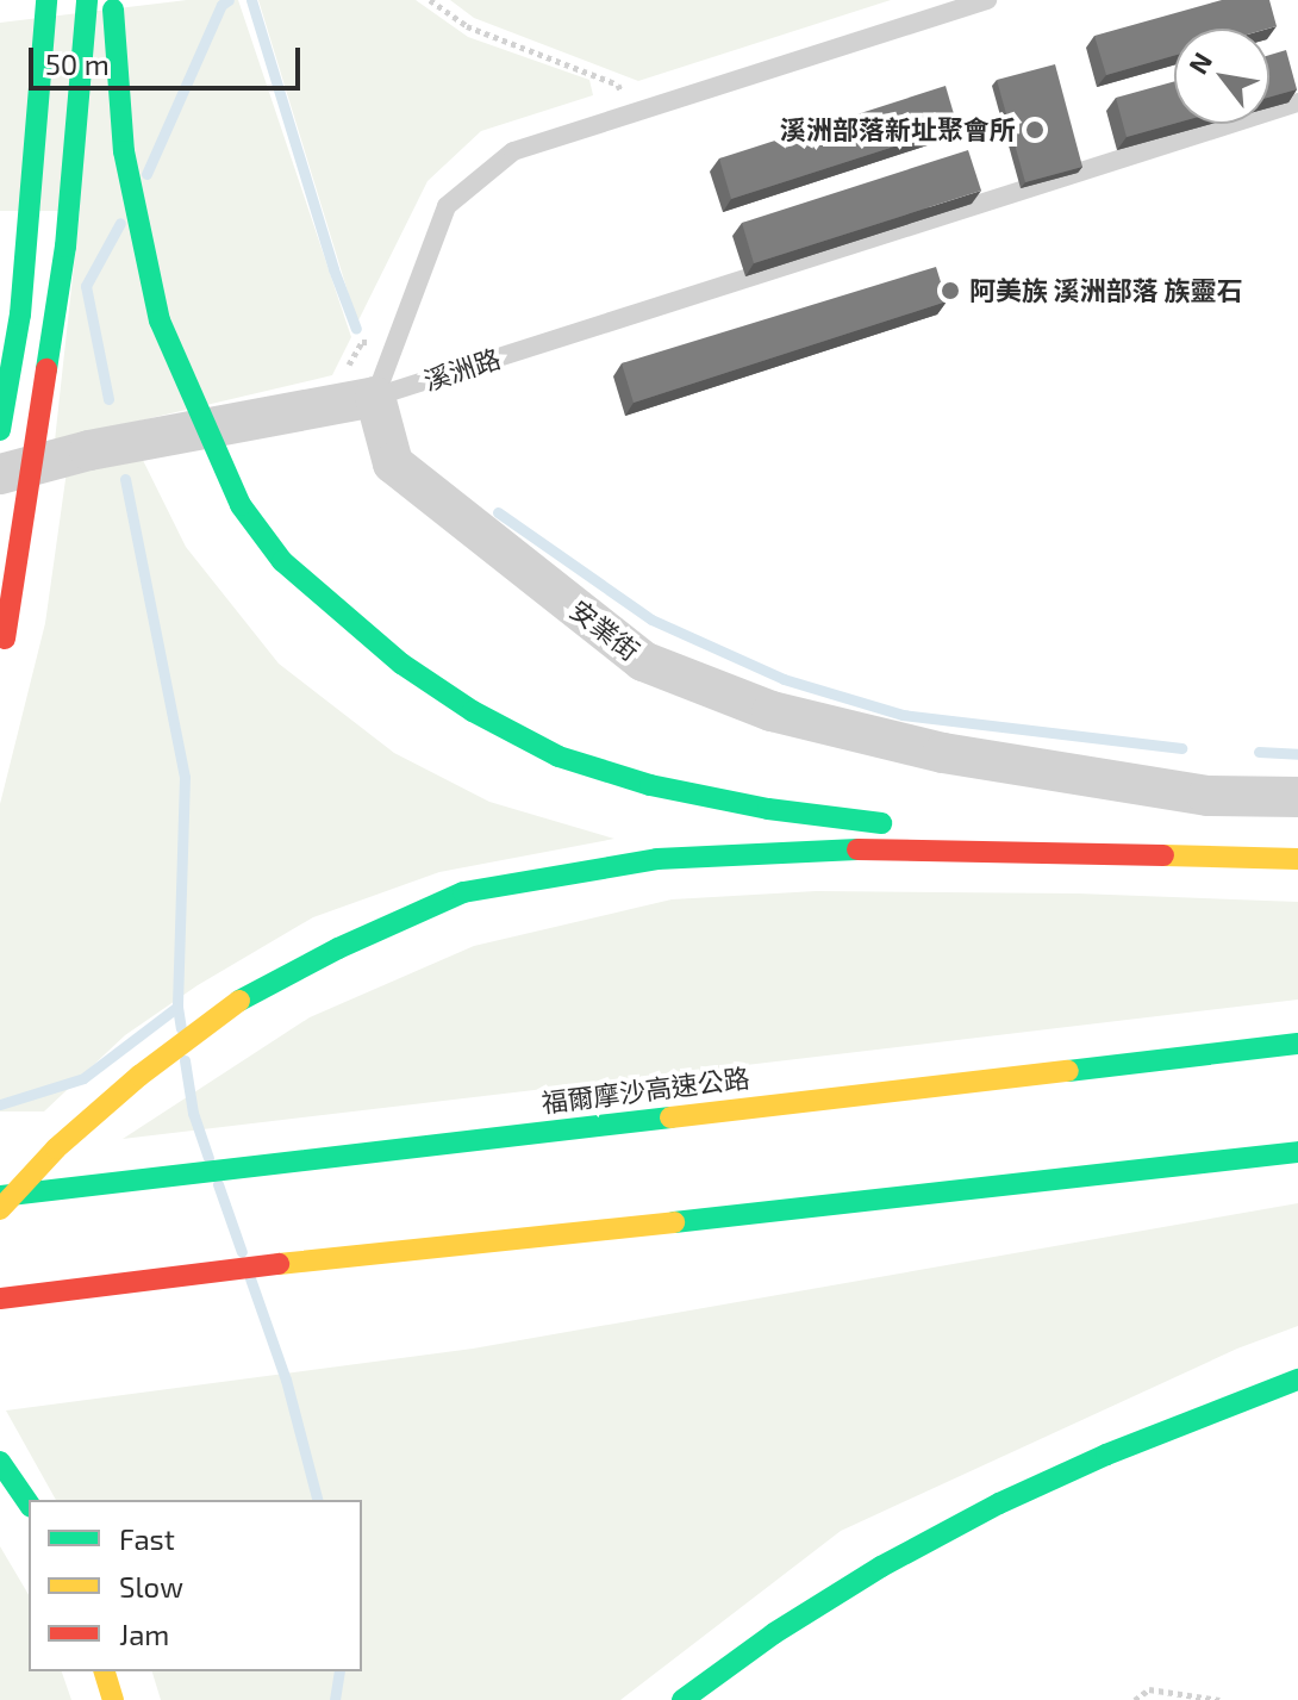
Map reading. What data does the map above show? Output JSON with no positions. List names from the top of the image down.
{
  "streets": {
    "highway": ["福爾摩沙高速公路"],
    "street": ["安業街"],
    "lane": ["溪洲路"]
  },
  "crossings": [
    ["溪洲路", "安業街"]
  ],
  "places": ["溪洲部落新址聚會所", "阿美族 溪洲部落 族靈石"],
  "legend": ["Fast", "Slow", "Jam"],
  "scale_bar": "50 m",
  "north": "top left"
}
